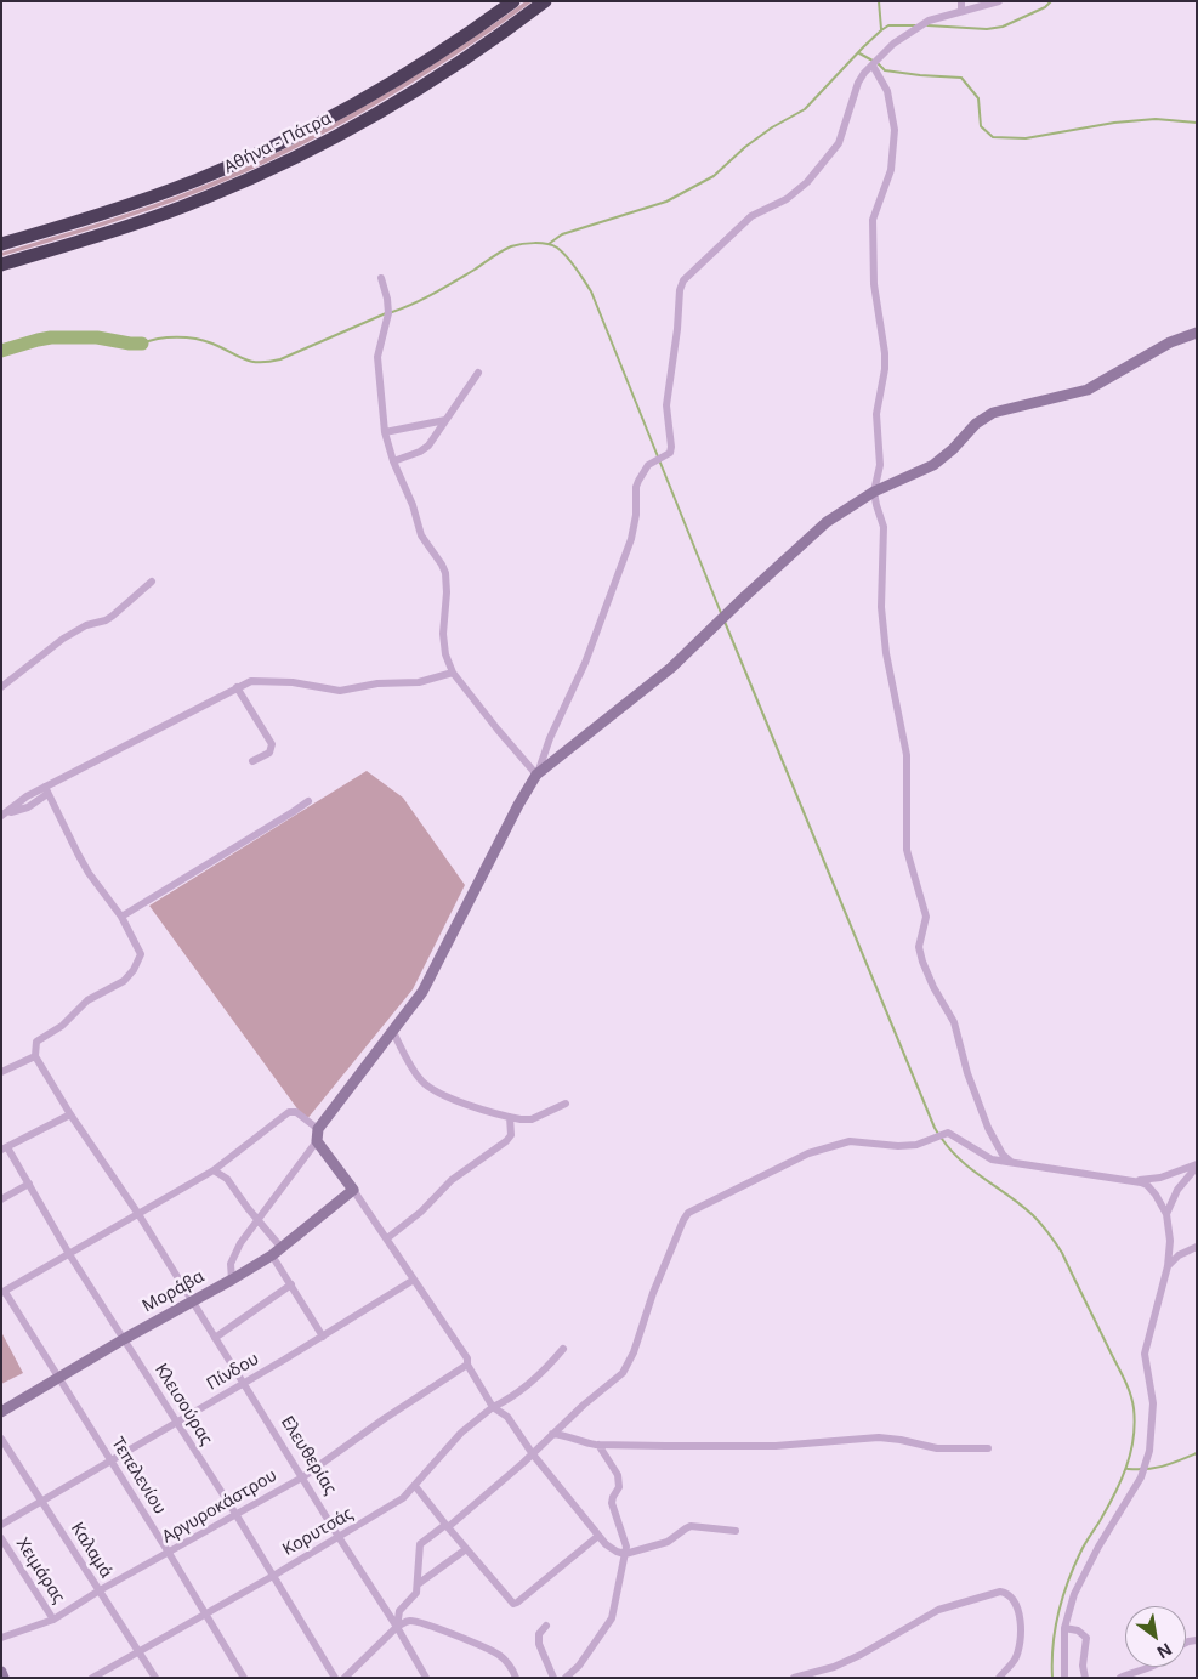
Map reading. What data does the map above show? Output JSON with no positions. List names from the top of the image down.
{
  "streets": {
    "highway": ["Αθήνα - Πάτρα"],
    "street": [
      "Μοράβα",
      "Πίνδου",
      "Κλεισούρας",
      "Ελευθερίας",
      "Τεπελενίου",
      "Αργυροκάστρου",
      "Κορυτσάς",
      "Καλαμά",
      "Χειμάρας"
    ]
  },
  "crossings": [
    ["Μοράβα", "Κλεισούρας"],
    ["Μοράβα", "Ελευθερίας"],
    ["Μοράβα", "Τεπελενίου"],
    ["Πίνδου", "Κλεισούρας"],
    ["Πίνδου", "Ελευθερίας"],
    ["Πίνδου", "Τεπελενίου"],
    ["Πίνδου", "Καλαμά"],
    ["Κλεισούρας", "Αργυροκάστρου"],
    ["Κλεισούρας", "Κορυτσάς"],
    ["Ελευθερίας", "Αργυροκάστρου"],
    ["Ελευθερίας", "Κορυτσάς"],
    ["Τεπελενίου", "Αργυροκάστρου"],
    ["Τεπελενίου", "Κορυτσάς"],
    ["Αργυροκάστρου", "Καλαμά"],
    ["Αργυροκάστρου", "Χειμάρας"],
    ["Κορυτσάς", "Καλαμά"]
  ],
  "north": "bottom right"
}
